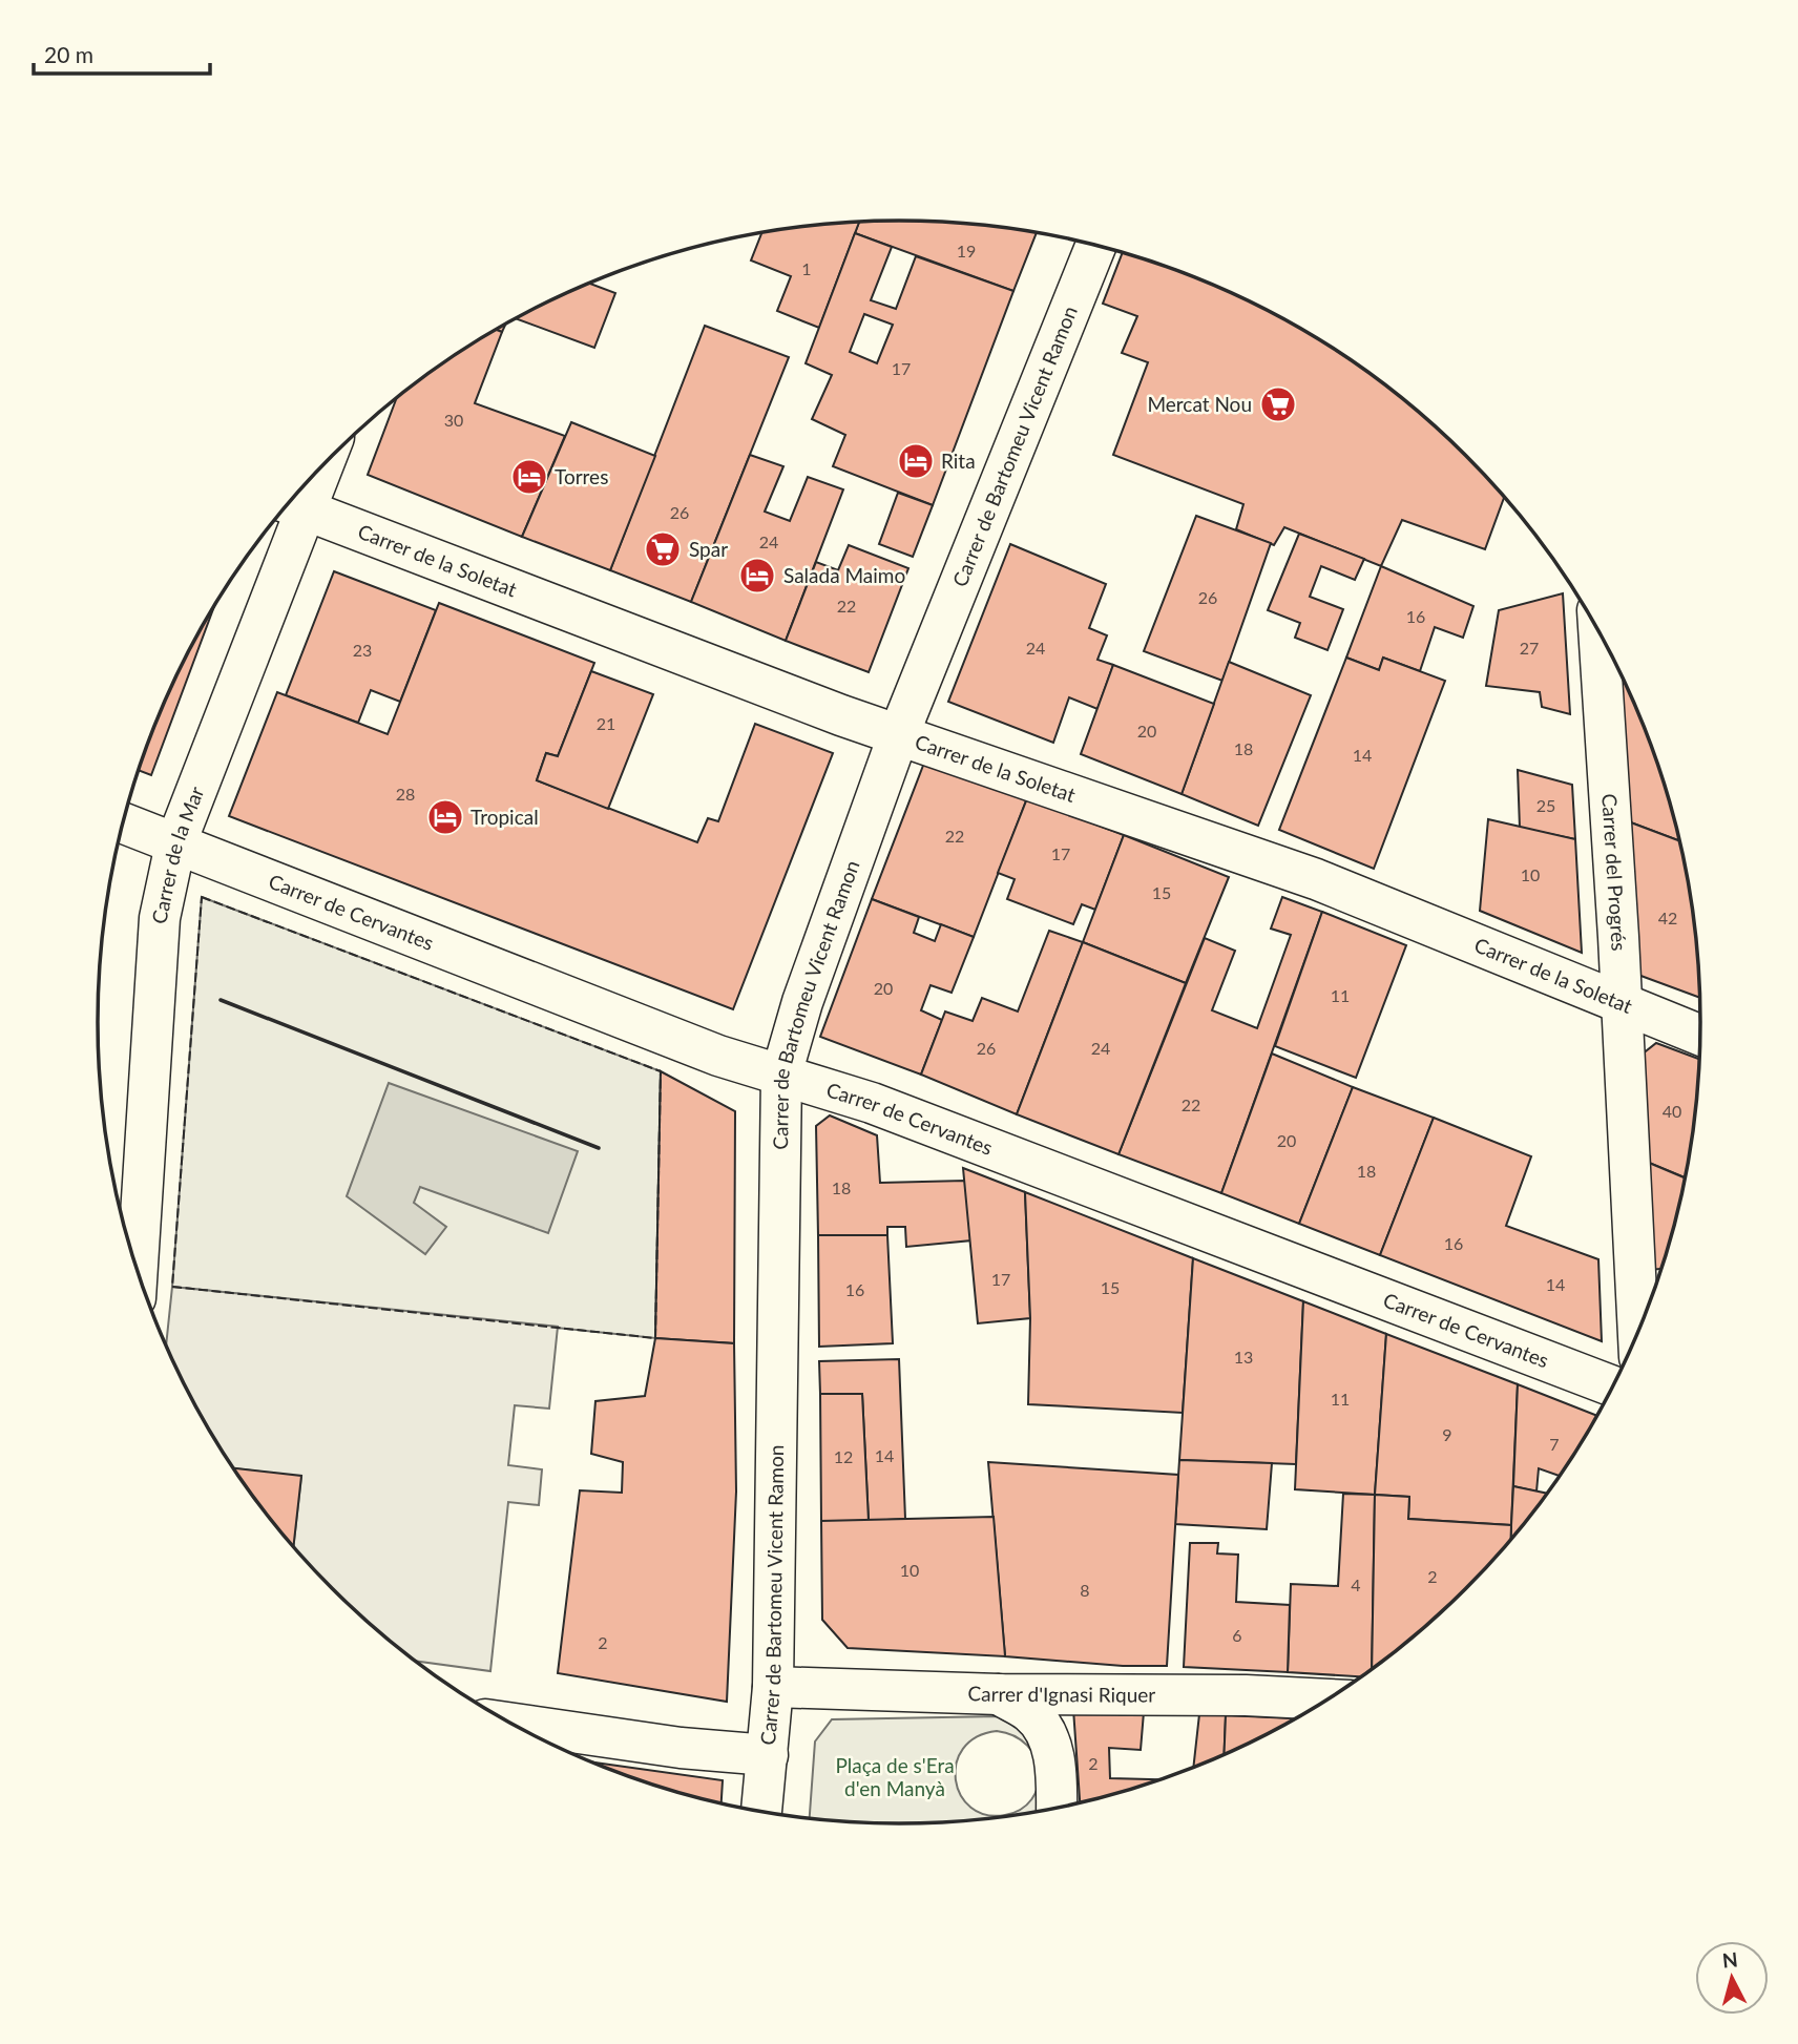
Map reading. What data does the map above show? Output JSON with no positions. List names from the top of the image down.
{
  "streets": {
    "street": [
      "Carrer de Bartomeu Vicent Ramon",
      "Carrer de la Soletat",
      "Carrer de la Mar",
      "Carrer del Progrés",
      "Carrer de Cervantes",
      "Carrer d'Ignasi Riquer"
    ]
  },
  "crossings": [
    ["Carrer de Bartomeu Vicent Ramon", "Carrer de la Soletat"],
    ["Carrer de Bartomeu Vicent Ramon", "Carrer de Cervantes"],
    ["Carrer de Bartomeu Vicent Ramon", "Carrer d'Ignasi Riquer"],
    ["Carrer de la Soletat", "Carrer de la Mar"],
    ["Carrer de la Soletat", "Carrer del Progrés"],
    ["Carrer de la Mar", "Carrer de Cervantes"]
  ],
  "parks": ["Plaça de s'Era d'en Manyà"],
  "places": {
    "supermarket": ["Mercat Nou", "Spar"],
    "hotel": [
      "Rita",
      "Torres",
      "Salada Maimo",
      "Tropical"
    ]
  },
  "house_numbers": [
    "19",
    "1",
    "17",
    "30",
    "26",
    "24",
    "26",
    "22",
    "16",
    "24",
    "27",
    "23",
    "21",
    "20",
    "18",
    "14",
    "28",
    "25",
    "22",
    "17",
    "10",
    "15",
    "42",
    "20",
    "11",
    "26",
    "24",
    "22",
    "40",
    "20",
    "18",
    "18",
    "16",
    "17",
    "14",
    "15",
    "16",
    "13",
    "11",
    "9",
    "7",
    "14",
    "12",
    "10",
    "2",
    "4",
    "8",
    "6",
    "2",
    "2"
  ],
  "scale_bar": "20 m",
  "north": "top"
}
